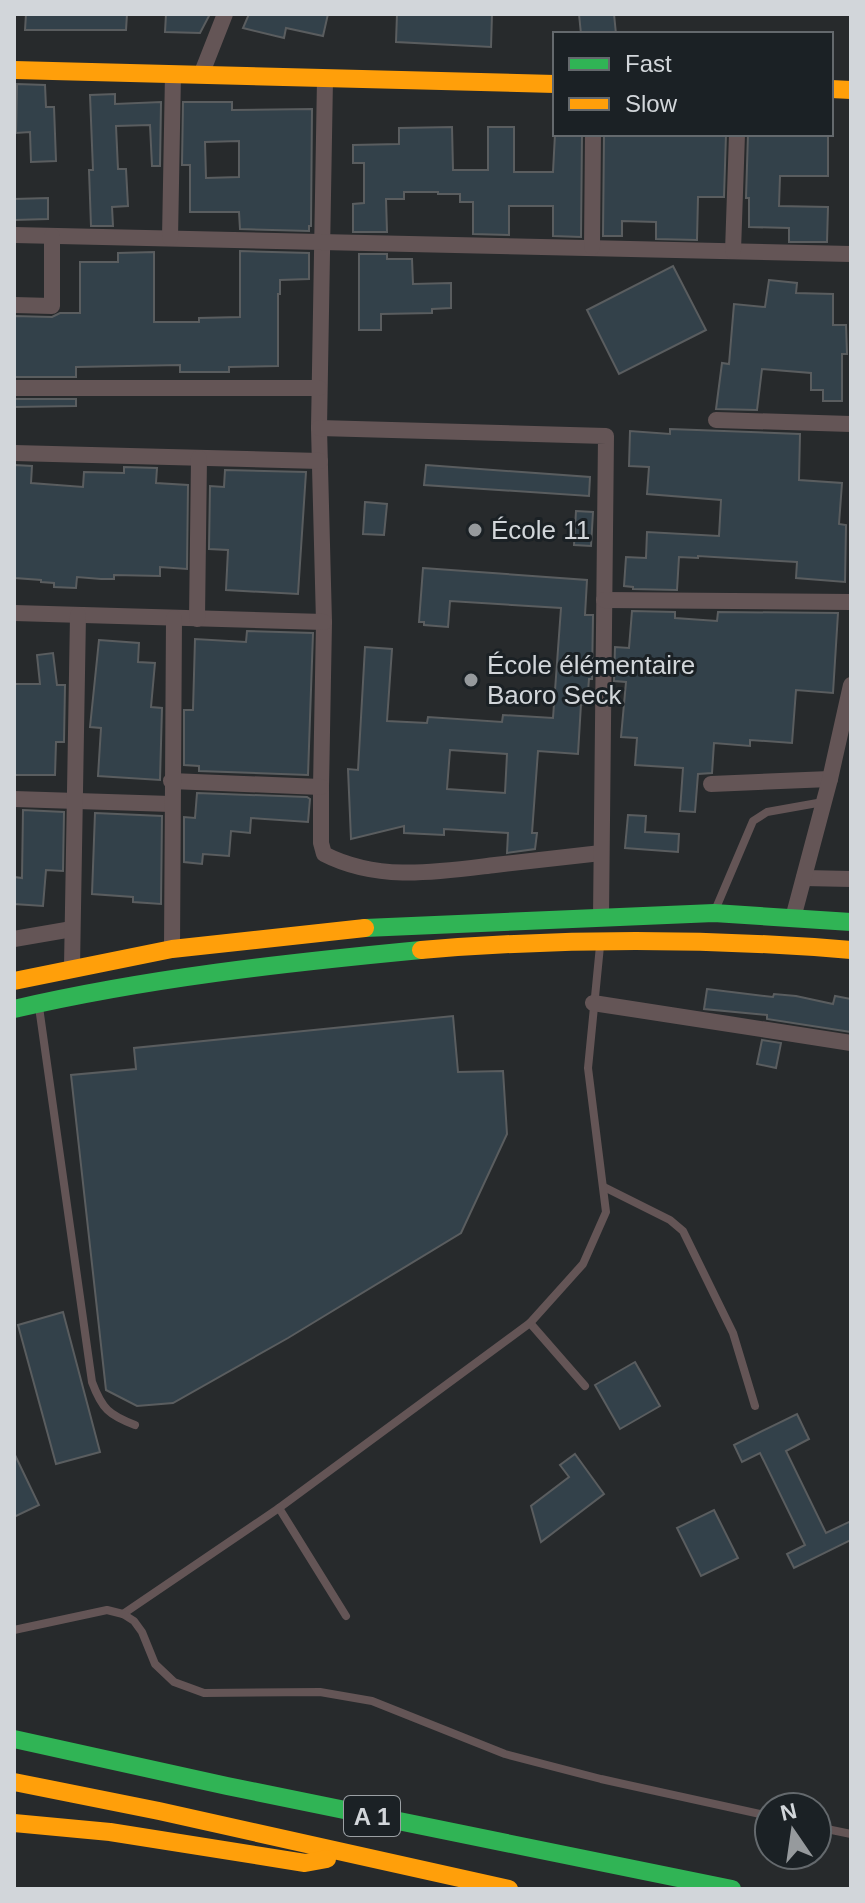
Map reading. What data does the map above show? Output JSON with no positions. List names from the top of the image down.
{
  "streets": {
    "main road": ["A 1"]
  },
  "places": ["École 11", "École élémentaire Baoro Seck"],
  "legend": ["Fast", "Slow"],
  "north": "top"
}
